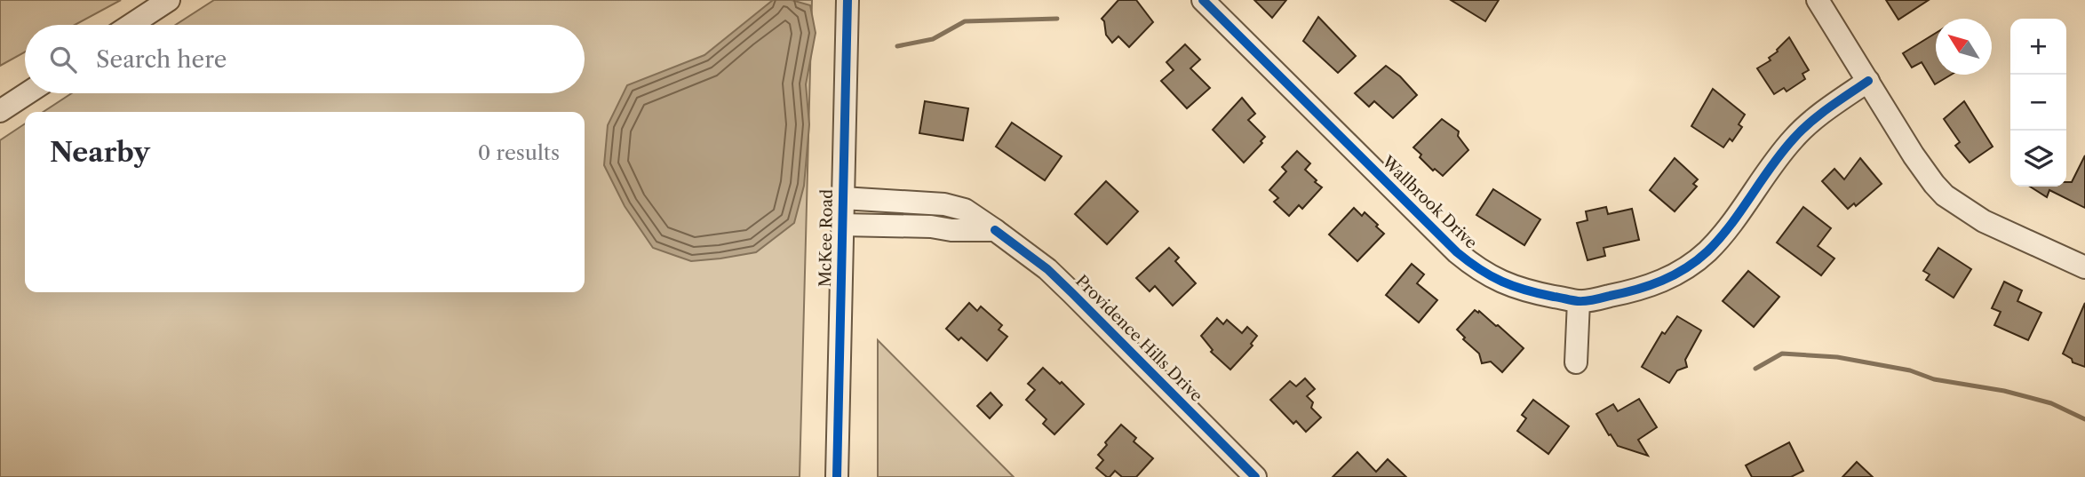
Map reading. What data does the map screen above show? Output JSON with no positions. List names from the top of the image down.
{
  "streets": {
    "street": ["Wallbrook Drive", "McKee Road", "Providence Hills Drive"]
  },
  "crossings": [
    ["McKee Road", "Providence Hills Drive"]
  ],
  "north": "top left",
  "page": {
    "map_buttons": ["+", "−"],
    "search": "Search here",
    "heading": ["Nearby", "0 results"]
  }
}
